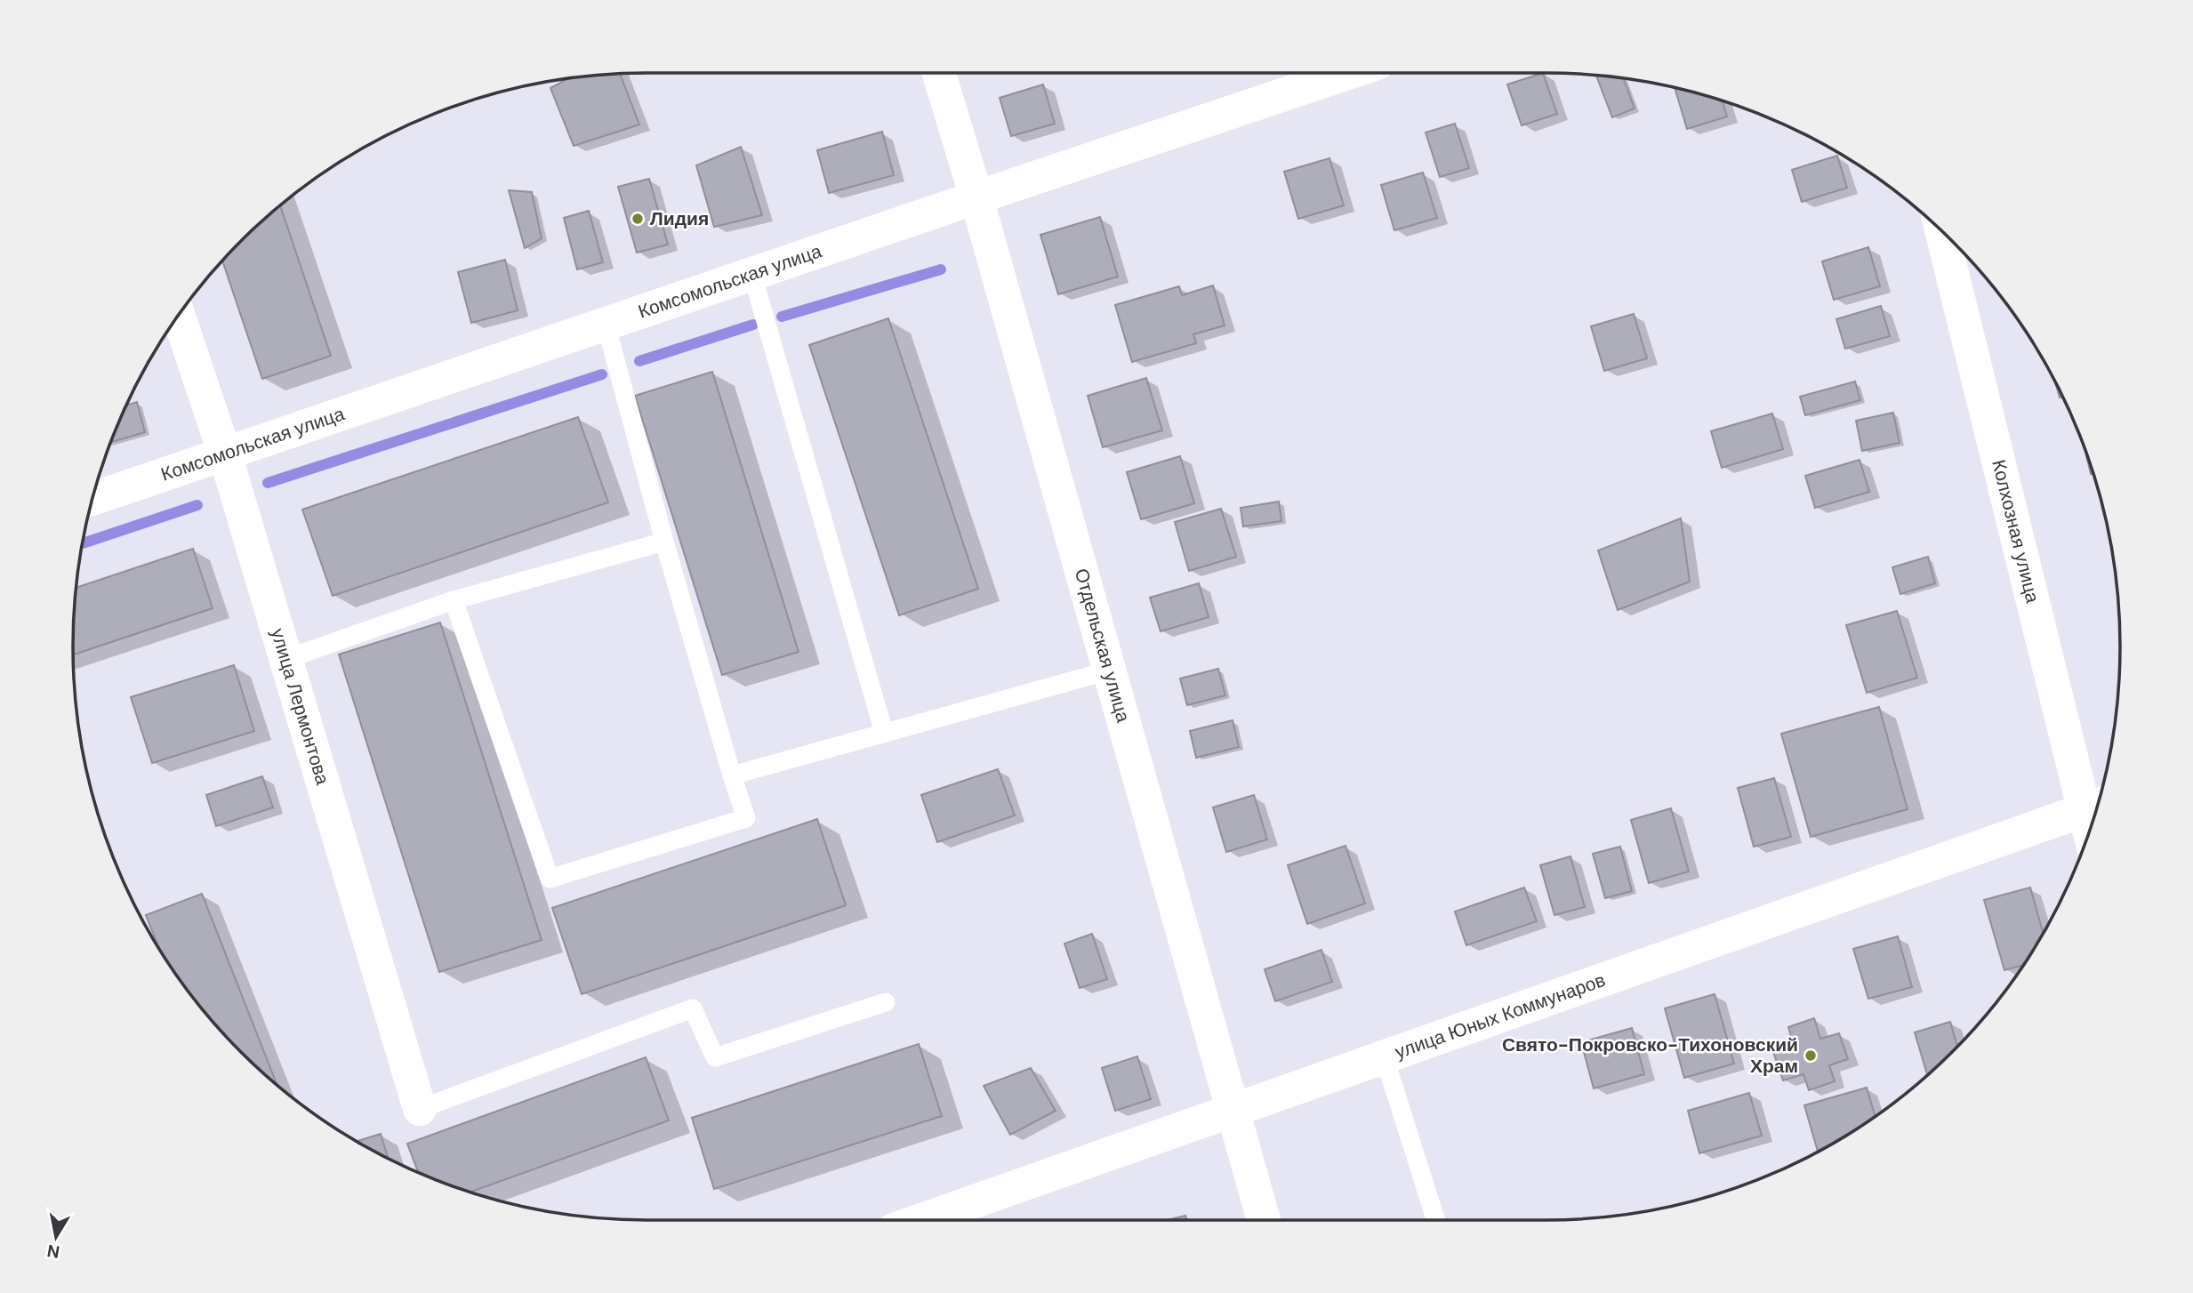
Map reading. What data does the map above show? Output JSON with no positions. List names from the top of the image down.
{
  "streets": {
    "street": [
      "Комсомольская улица",
      "Колхозная улица",
      "Отдельская улица",
      "улица Лермонтова",
      "улица Юных Коммунаров"
    ]
  },
  "crossings": [
    ["Комсомольская улица", "Отдельская улица"],
    ["Комсомольская улица", "улица Лермонтова"],
    ["Колхозная улица", "улица Юных Коммунаров"],
    ["Отдельская улица", "улица Юных Коммунаров"]
  ],
  "places": ["Лидия", "Свято-Покровско-Тихоновский Храм"],
  "north": "bottom"
}
